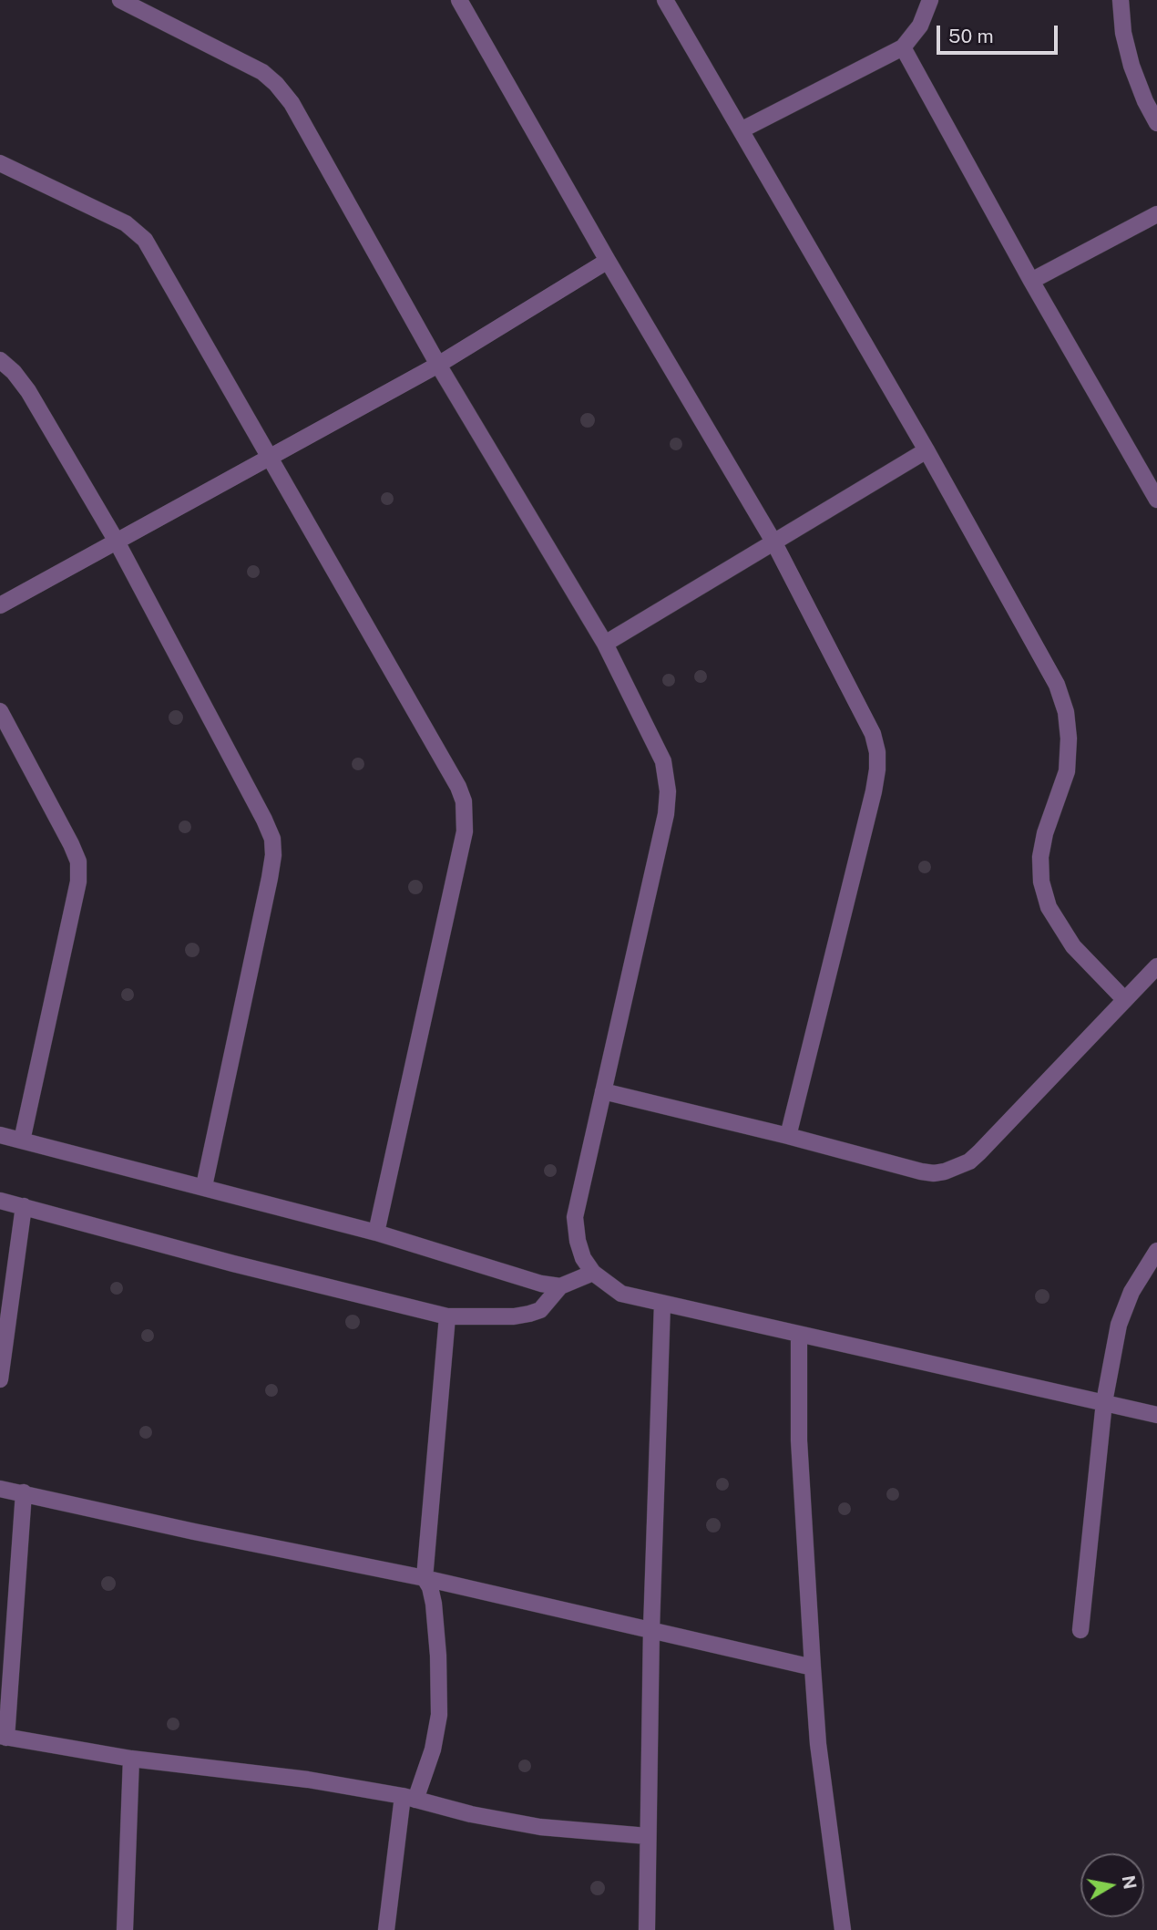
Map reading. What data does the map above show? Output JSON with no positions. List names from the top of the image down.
{
  "scale_bar": "50 m",
  "north": "right"
}
